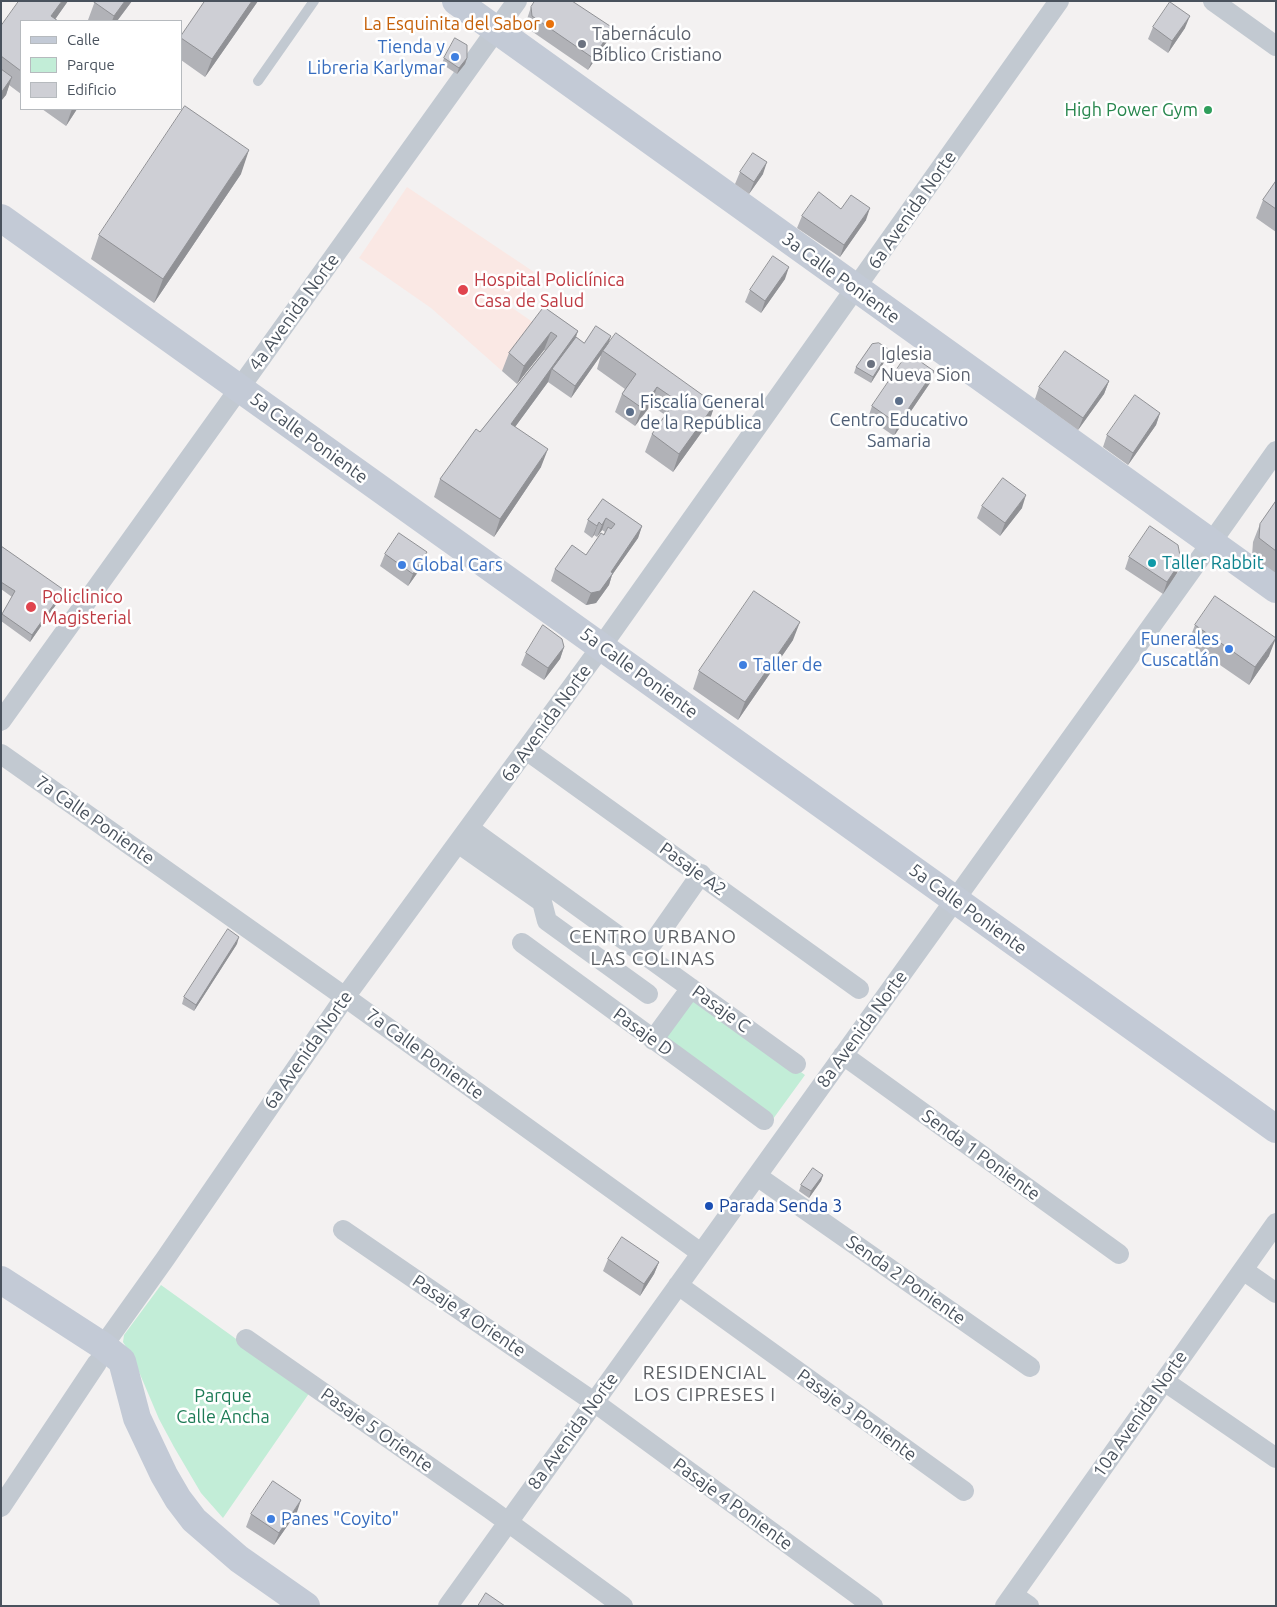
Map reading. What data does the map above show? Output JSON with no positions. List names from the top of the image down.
{
  "streets": {
    "main road": ["3a Calle Poniente", "5a Calle Poniente"],
    "street": [
      "6a Avenida Norte",
      "4a Avenida Norte",
      "7a Calle Poniente",
      "Pasaje A2",
      "Pasaje C",
      "8a Avenida Norte",
      "Pasaje D",
      "Senda 1 Poniente",
      "Senda 2 Poniente",
      "Pasaje 4 Oriente",
      "10a Avenida Norte",
      "Pasaje 3 Poniente",
      "Pasaje 5 Oriente",
      "Pasaje 4 Poniente"
    ]
  },
  "crossings": [
    ["6a Avenida Norte", "3a Calle Poniente"],
    ["6a Avenida Norte", "5a Calle Poniente"],
    ["6a Avenida Norte", "7a Calle Poniente"],
    ["6a Avenida Norte", "Pasaje A2"],
    ["6a Avenida Norte", "Pasaje C"],
    ["3a Calle Poniente", "4a Avenida Norte"],
    ["3a Calle Poniente", "8a Avenida Norte"],
    ["4a Avenida Norte", "5a Calle Poniente"],
    ["5a Calle Poniente", "8a Avenida Norte"],
    ["7a Calle Poniente", "8a Avenida Norte"],
    ["8a Avenida Norte", "Senda 1 Poniente"],
    ["8a Avenida Norte", "Senda 2 Poniente"],
    ["8a Avenida Norte", "Pasaje 4 Oriente"],
    ["8a Avenida Norte", "Pasaje 3 Poniente"],
    ["8a Avenida Norte", "Pasaje 5 Oriente"],
    ["8a Avenida Norte", "Pasaje 4 Poniente"],
    ["Pasaje 4 Oriente", "Pasaje 4 Poniente"]
  ],
  "districts": ["CENTRO URBANO LAS COLINAS", "RESIDENCIAL LOS CIPRESES I"],
  "parks": ["Parque Calle Ancha"],
  "places": [
    "La Esquinita del Sabor",
    "Tabernáculo Bíblico Cristiano",
    "Tienda y Libreria Karlymar",
    "High Power Gym",
    "Hospital Policlínica Casa de Salud",
    "Iglesia Nueva Sion",
    "Centro Educativo Samaria",
    "Fiscalía General de la República",
    "Taller Rabbit",
    "Global Cars",
    "Policlinico Magisterial",
    "Funerales Cuscatlán",
    "Taller de",
    "Parada Senda 3",
    "Panes \"Coyito\""
  ],
  "legend": ["Calle", "Parque", "Edificio"]
}
